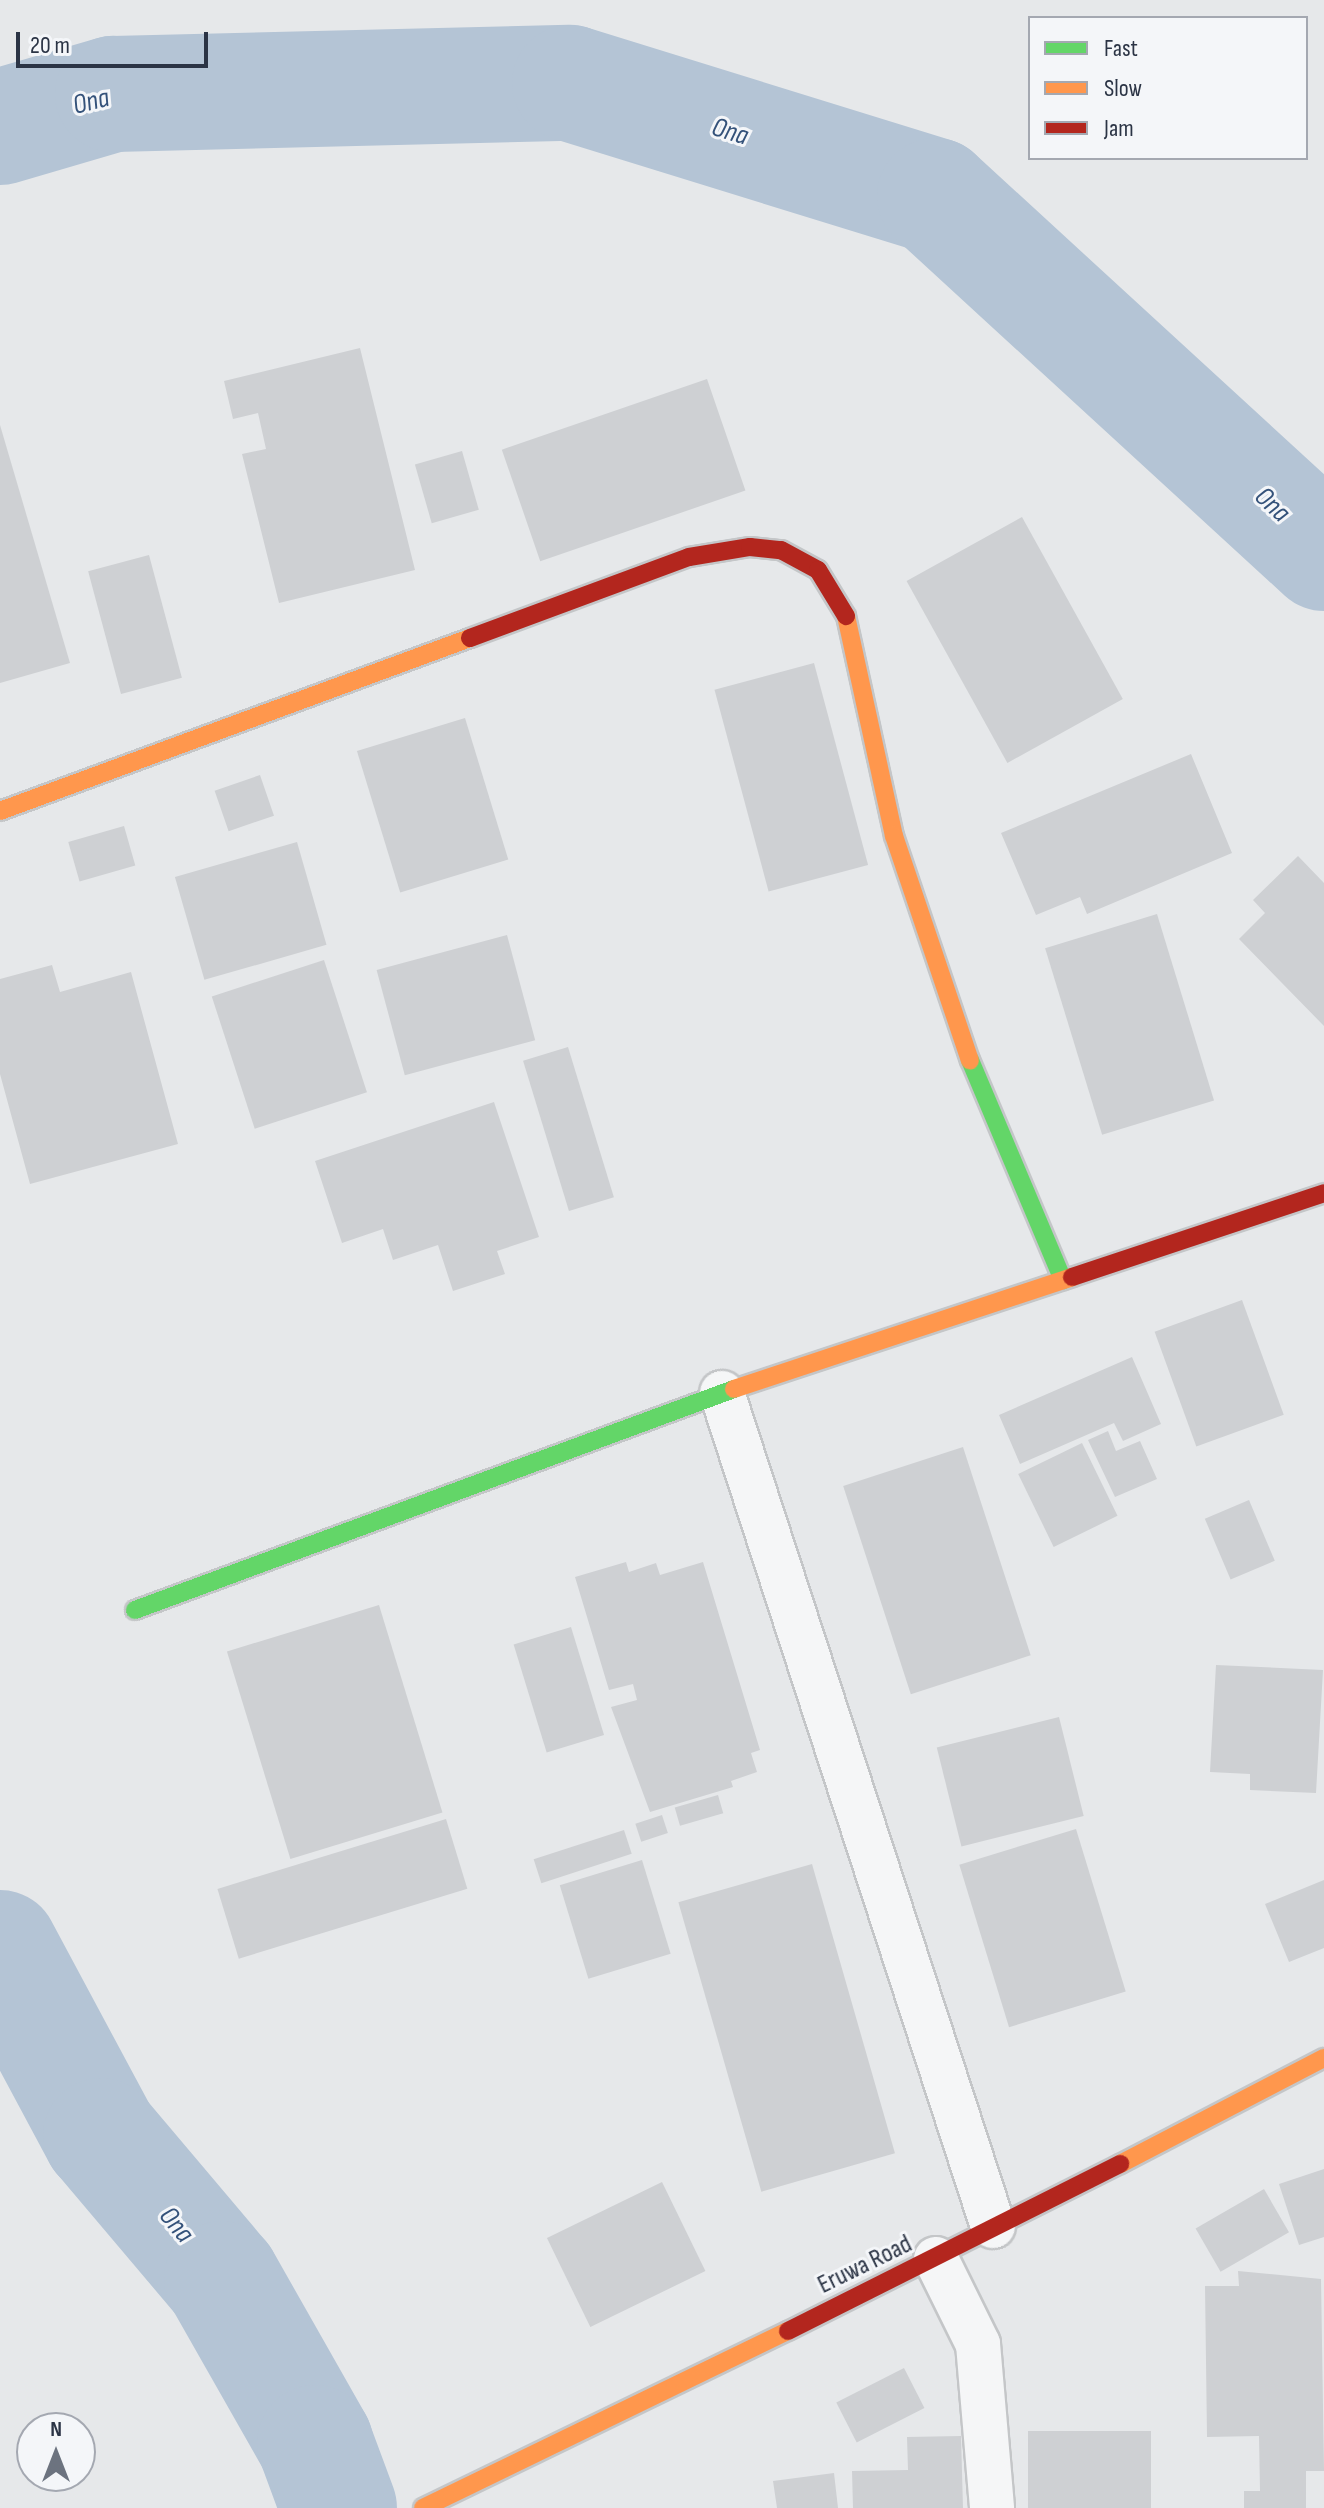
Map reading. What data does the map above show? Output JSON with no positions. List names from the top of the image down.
{
  "streets": {
    "street": ["Eruwa Road"]
  },
  "water": ["Ona"],
  "legend": ["Fast", "Slow", "Jam"],
  "scale_bar": "20 m",
  "north": "top"
}
